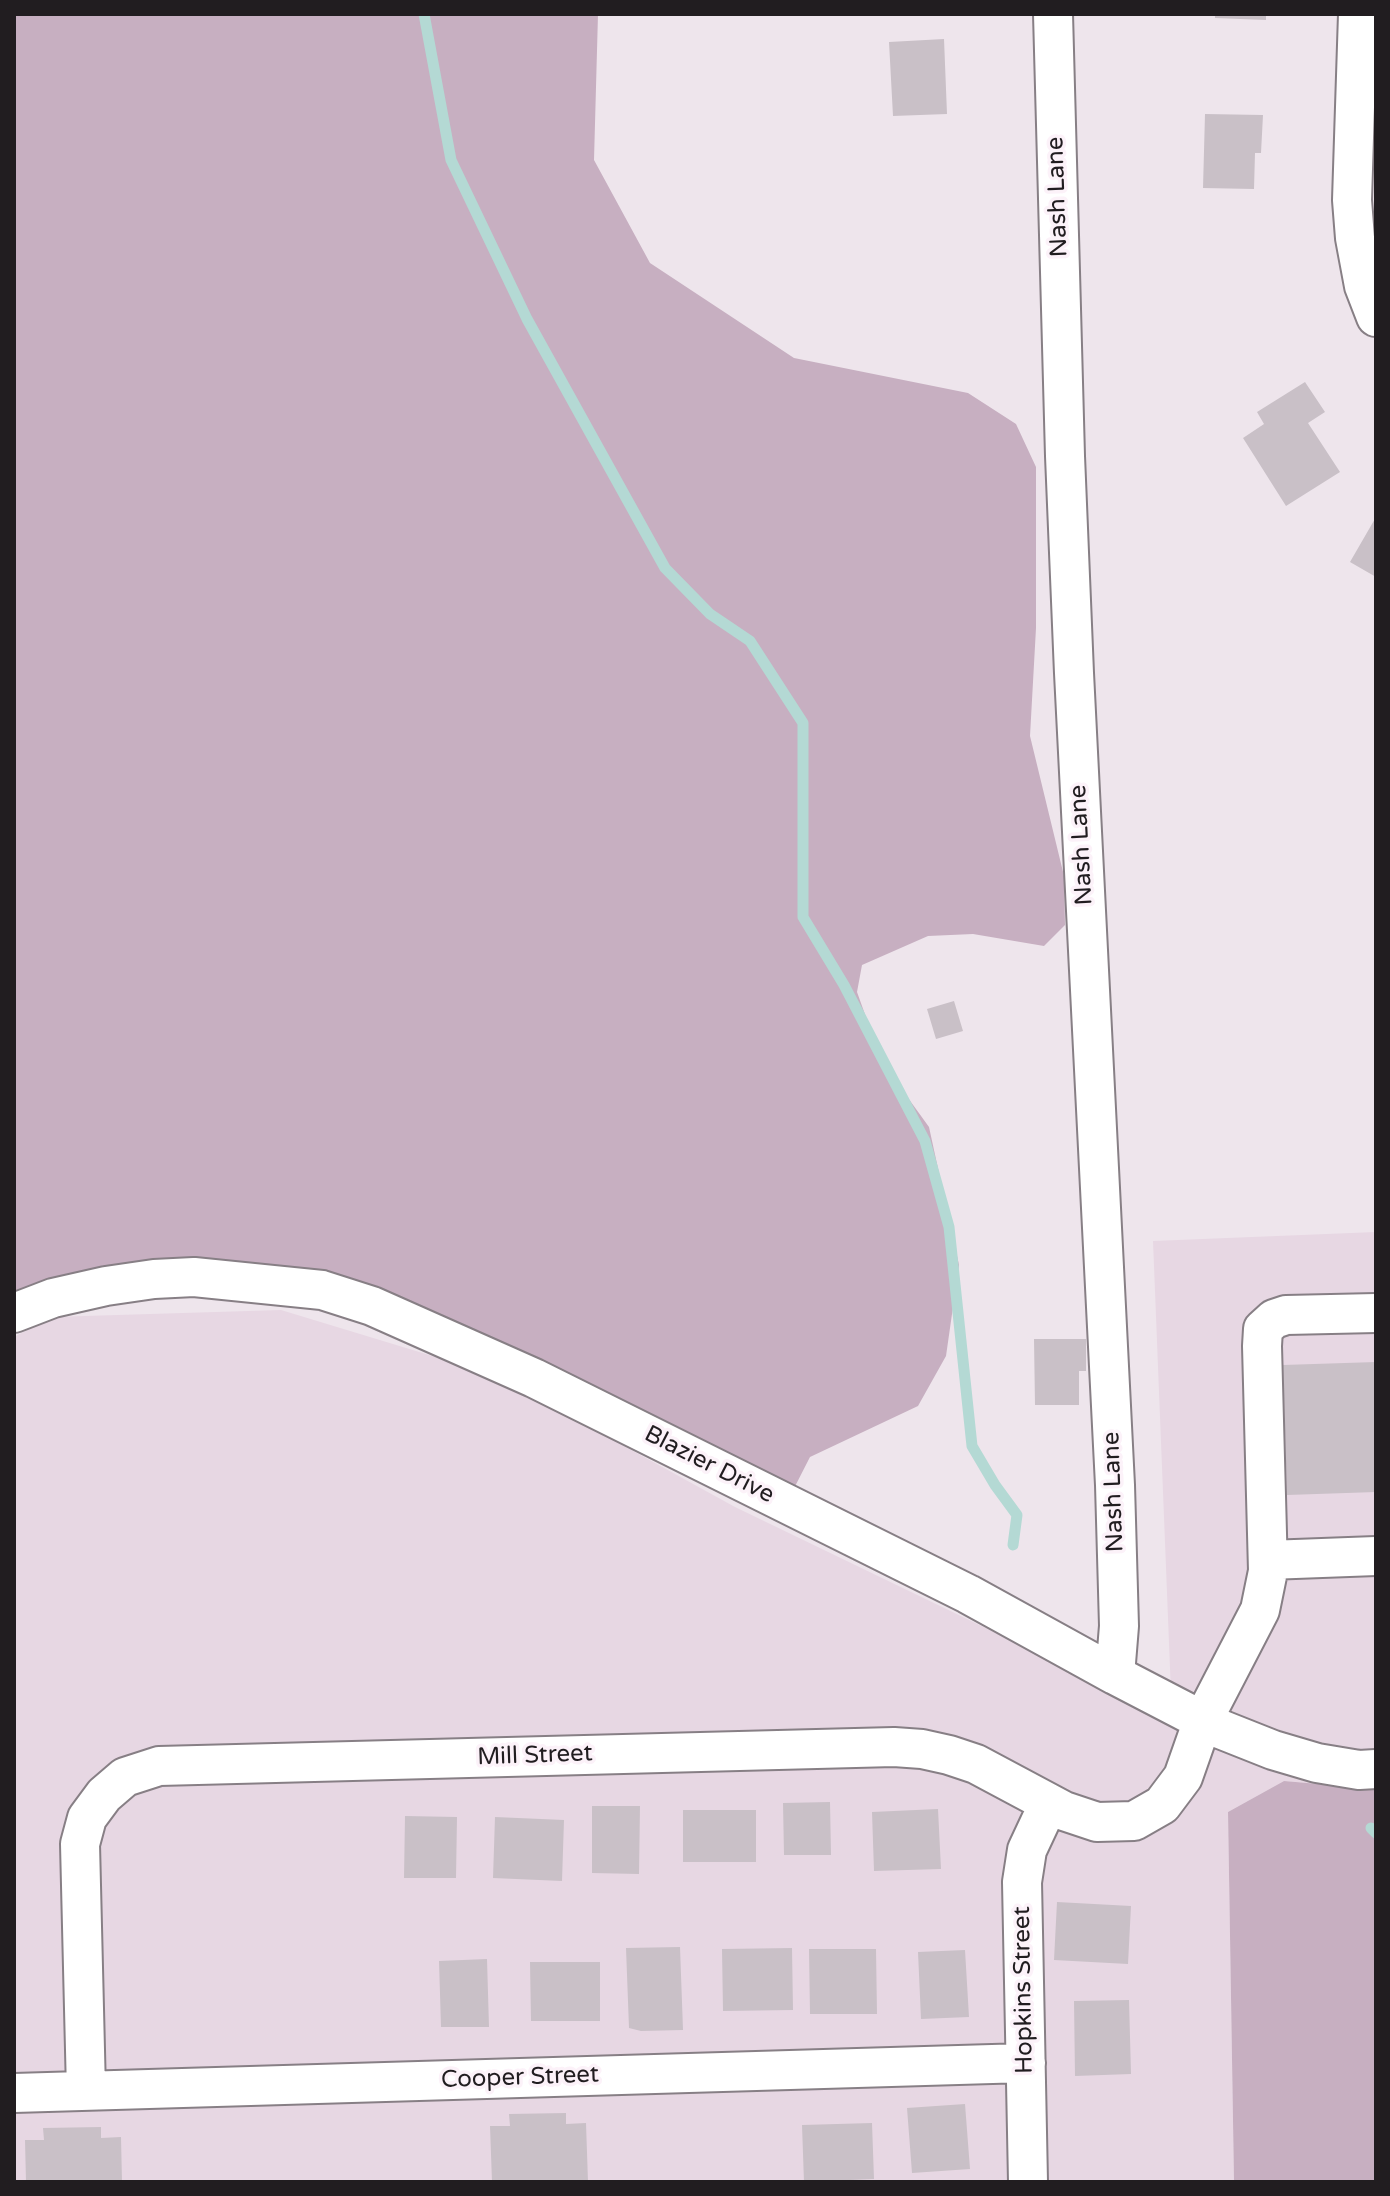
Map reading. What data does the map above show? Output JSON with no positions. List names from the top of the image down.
{
  "streets": {
    "street": [
      "Nash Lane",
      "Blazier Drive",
      "Mill Street",
      "Hopkins Street",
      "Cooper Street"
    ]
  },
  "crossings": [
    ["Nash Lane", "Blazier Drive"],
    ["Blazier Drive", "Mill Street"],
    ["Mill Street", "Hopkins Street"],
    ["Mill Street", "Cooper Street"],
    ["Hopkins Street", "Cooper Street"]
  ]
}
